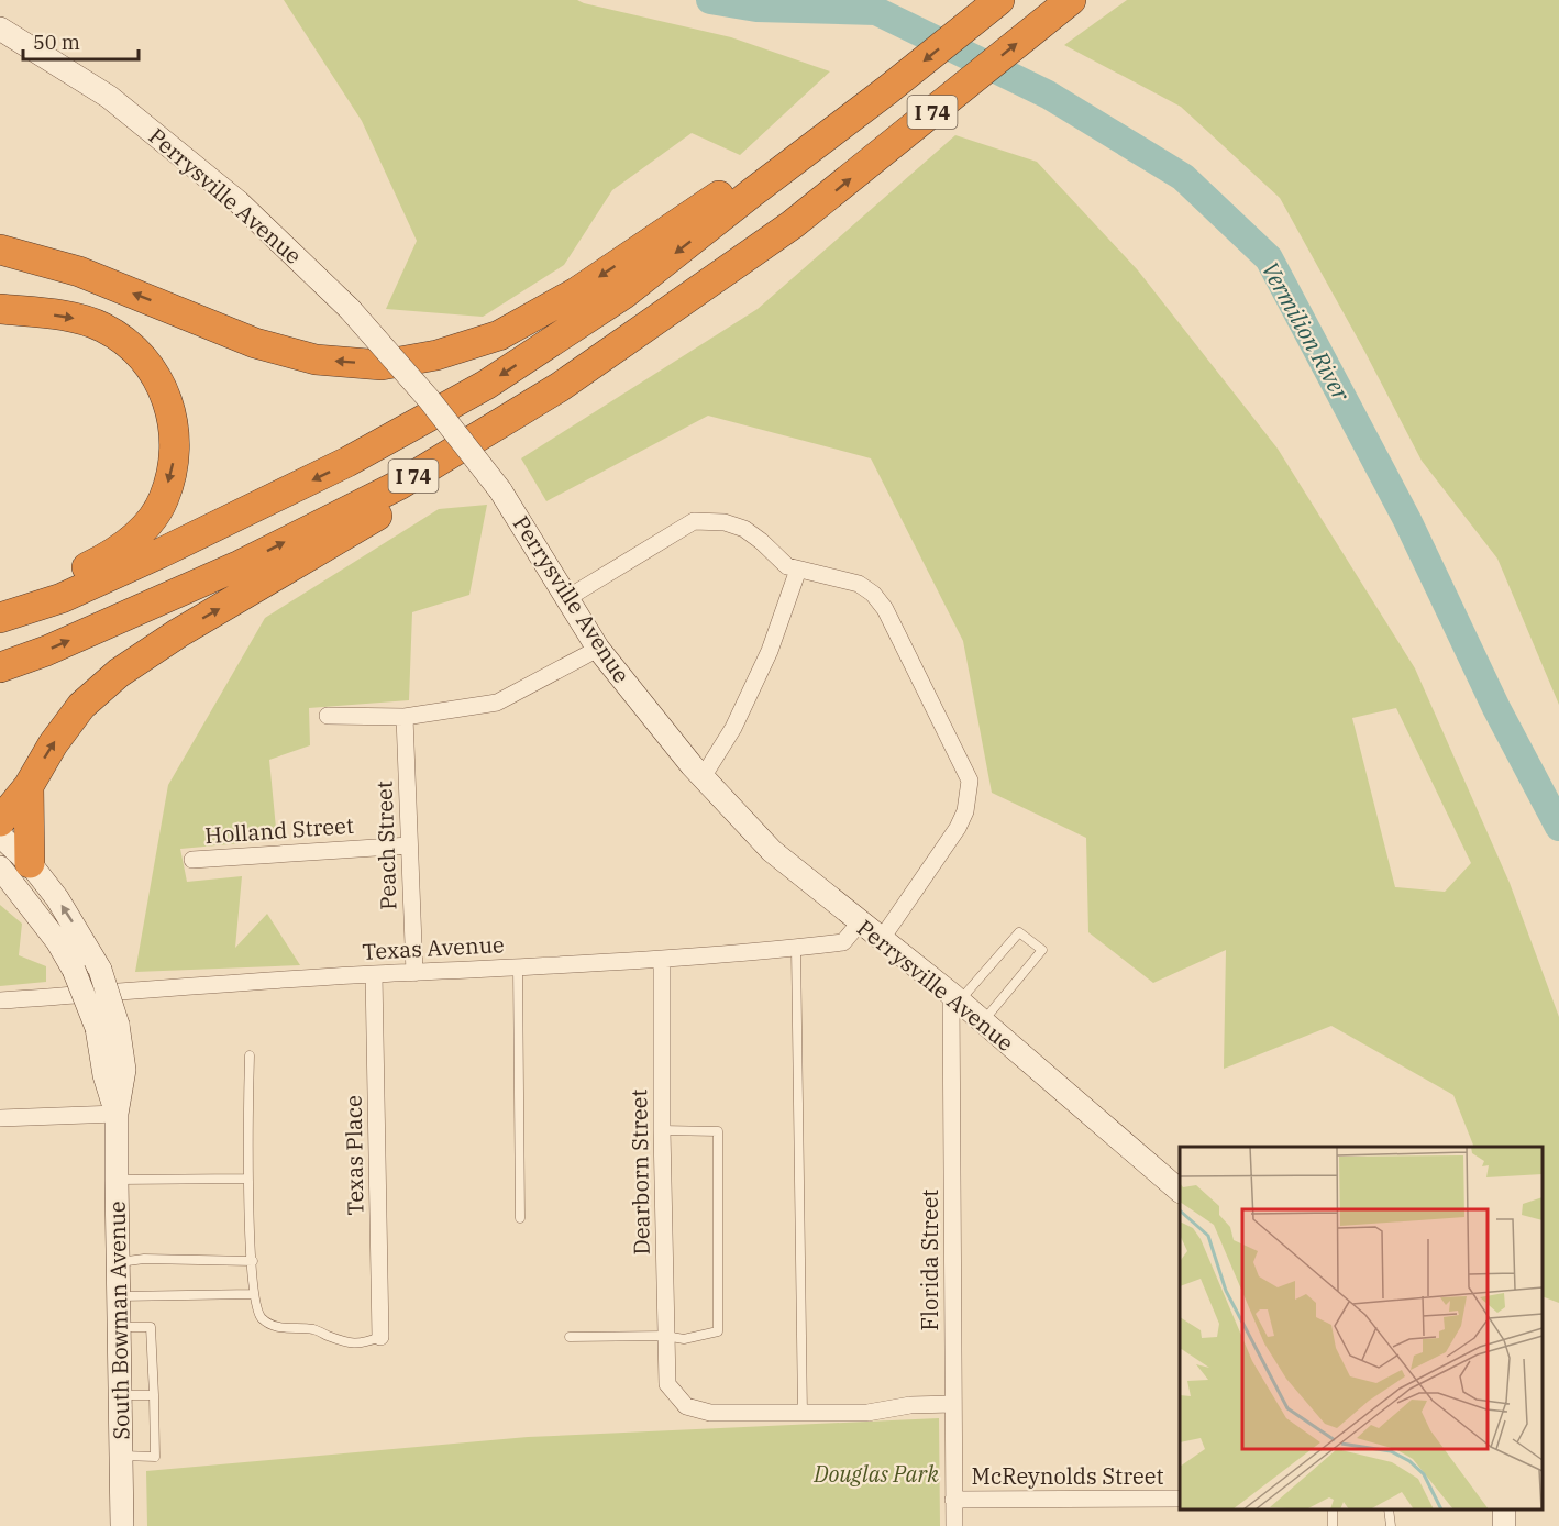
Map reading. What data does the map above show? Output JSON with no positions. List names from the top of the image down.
{
  "streets": {
    "highway": ["I 74"],
    "street": [
      "Perrysville Avenue",
      "Holland Street",
      "Peach Street",
      "Texas Avenue",
      "Texas Place",
      "Dearborn Street",
      "Florida Street",
      "South Bowman Avenue",
      "McReynolds Street"
    ]
  },
  "crossings": [
    ["Perrysville Avenue", "Texas Avenue"],
    ["Perrysville Avenue", "Florida Street"],
    ["Holland Street", "Peach Street"],
    ["Peach Street", "Texas Avenue"],
    ["Texas Avenue", "Texas Place"],
    ["Texas Avenue", "Dearborn Street"],
    ["Florida Street", "McReynolds Street"]
  ],
  "water": ["Vermilion River"],
  "parks": ["Douglas Park"],
  "scale_bar": "50 m"
}
